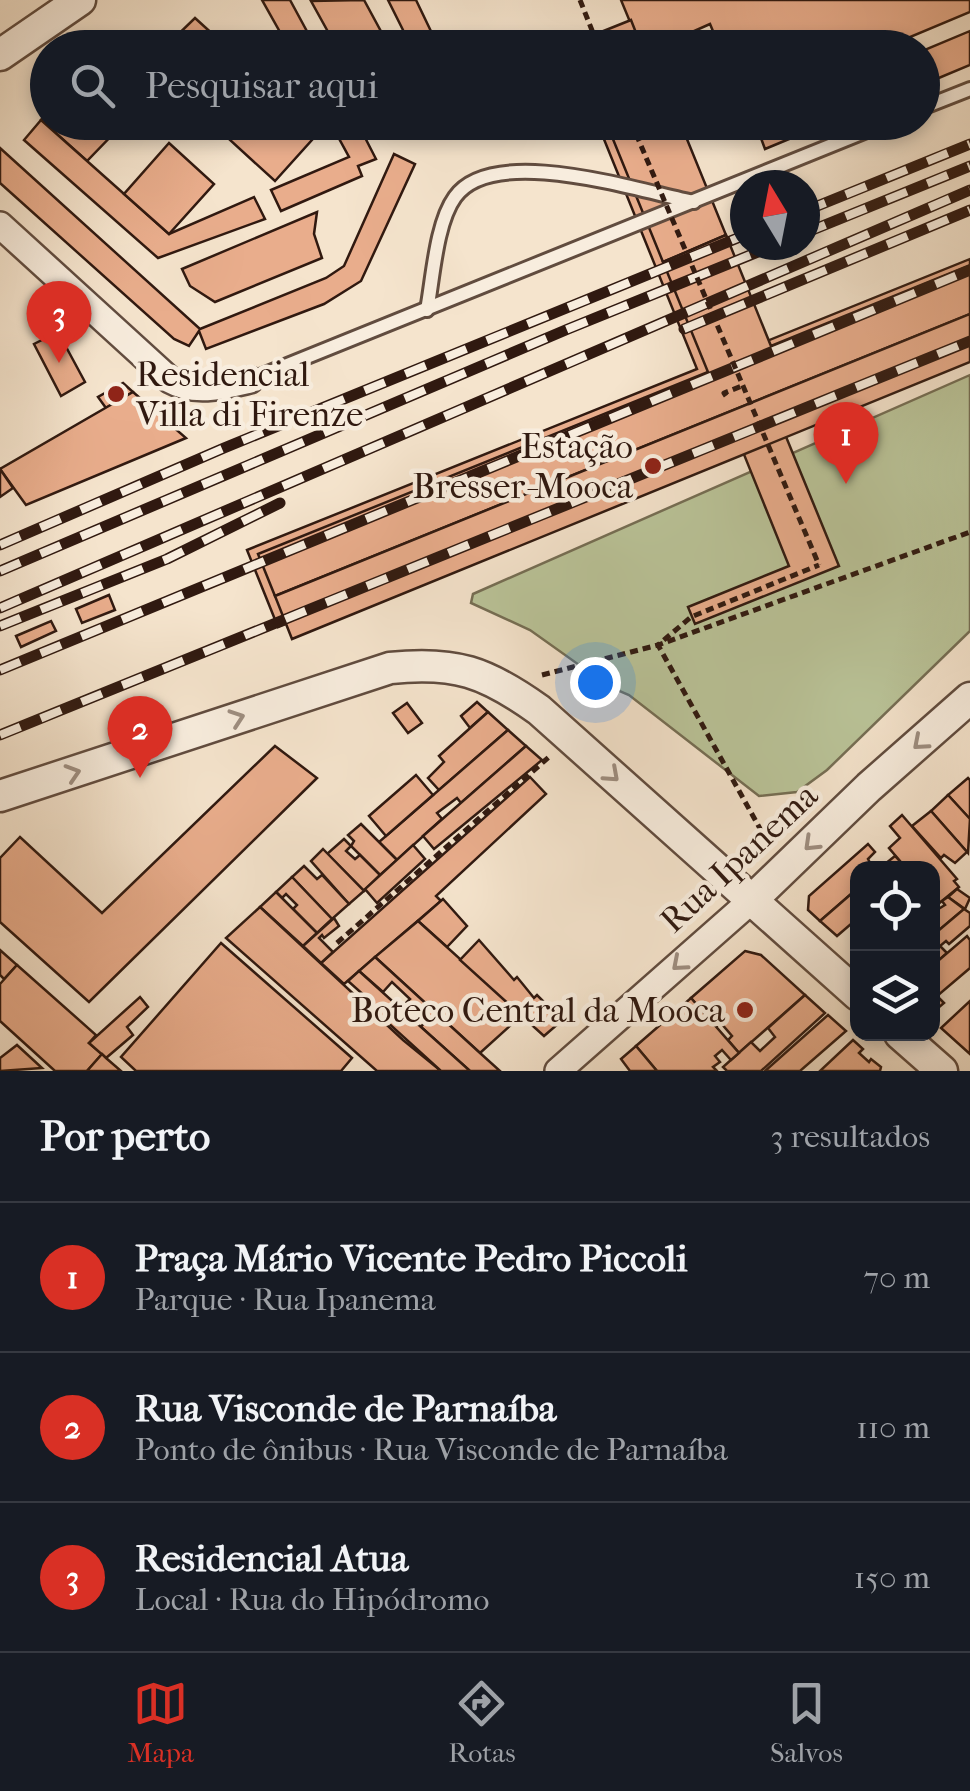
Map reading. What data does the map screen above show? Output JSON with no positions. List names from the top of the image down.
{
  "streets": {
    "street": ["Rua Ipanema"]
  },
  "one_way": ["Rua Ipanema"],
  "places": ["Residencial Villa di Firenze", "Estação Bresser-Mooca", "Boteco Central da Mooca"],
  "north": "top",
  "page": {
    "search": "Pesquisar aqui",
    "pins": ["3", "1", "2"],
    "heading": ["Por perto", "3 resultados"],
    "list": [
      {
        "mark": "1",
        "name": "Praça Mário Vicente Pedro Piccoli",
        "note": "Parque · Rua Ipanema",
        "value": "70 m"
      },
      {
        "mark": "2",
        "name": "Rua Visconde de Parnaíba",
        "note": "Ponto de ônibus · Rua Visconde de Parnaíba",
        "value": "110 m"
      },
      {
        "mark": "3",
        "name": "Residencial Atua",
        "note": "Local · Rua do Hipódromo",
        "value": "150 m"
      }
    ],
    "nav": ["Mapa", "Rotas", "Salvos"]
  }
}
